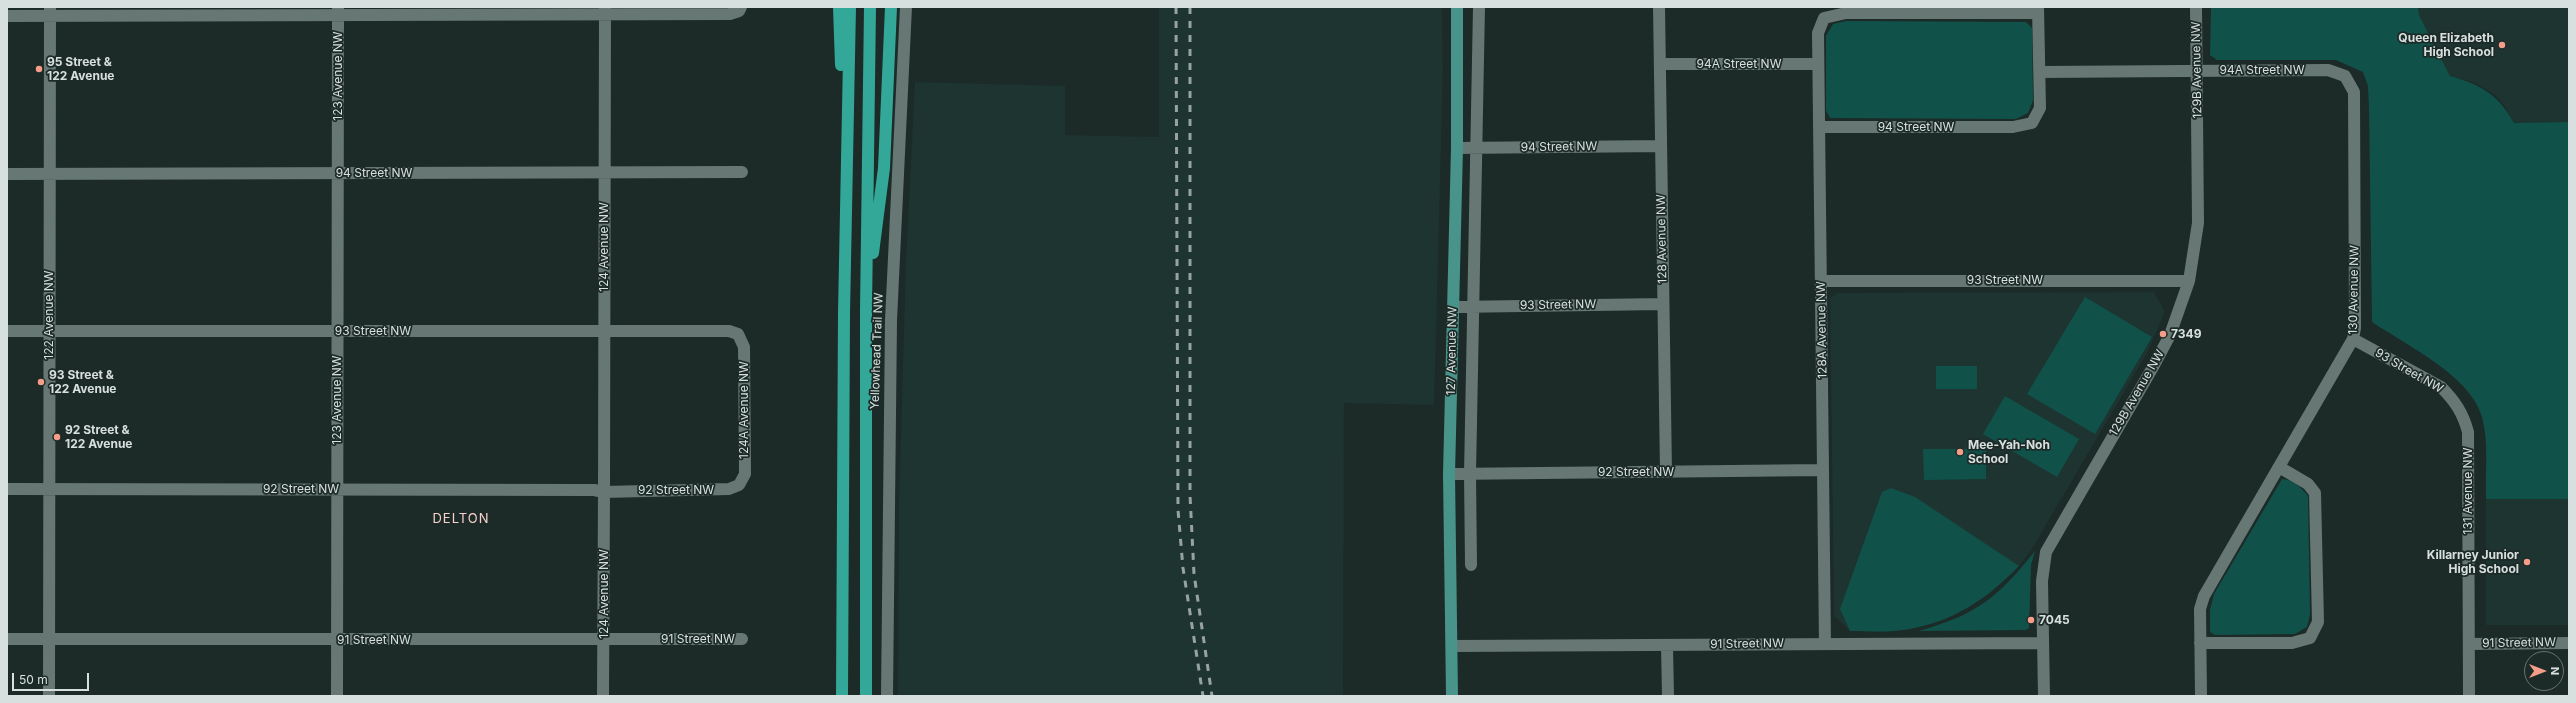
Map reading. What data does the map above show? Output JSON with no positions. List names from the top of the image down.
{
  "streets": {
    "highway": ["Yellowhead Trail NW"],
    "main road": ["127 Avenue NW"],
    "street": [
      "94A Street NW",
      "129B Avenue NW",
      "123 Avenue NW",
      "94 Street NW",
      "128 Avenue NW",
      "124 Avenue NW",
      "93 Street NW",
      "130 Avenue NW",
      "122 Avenue NW",
      "128A Avenue NW",
      "124A Avenue NW",
      "92 Street NW",
      "131 Avenue NW",
      "91 Street NW"
    ]
  },
  "crossings": [
    ["94A Street NW", "129B Avenue NW"],
    ["94A Street NW", "94 Street NW"],
    ["94A Street NW", "128 Avenue NW"],
    ["94A Street NW", "130 Avenue NW"],
    ["94A Street NW", "128A Avenue NW"],
    ["129B Avenue NW", "93 Street NW"],
    ["129B Avenue NW", "91 Street NW"],
    ["123 Avenue NW", "94 Street NW"],
    ["123 Avenue NW", "93 Street NW"],
    ["123 Avenue NW", "92 Street NW"],
    ["123 Avenue NW", "91 Street NW"],
    ["94 Street NW", "128 Avenue NW"],
    ["94 Street NW", "124 Avenue NW"],
    ["94 Street NW", "122 Avenue NW"],
    ["94 Street NW", "128A Avenue NW"],
    ["94 Street NW", "127 Avenue NW"],
    ["128 Avenue NW", "93 Street NW"],
    ["128 Avenue NW", "92 Street NW"],
    ["124 Avenue NW", "93 Street NW"],
    ["124 Avenue NW", "92 Street NW"],
    ["124 Avenue NW", "91 Street NW"],
    ["93 Street NW", "130 Avenue NW"],
    ["93 Street NW", "122 Avenue NW"],
    ["93 Street NW", "128A Avenue NW"],
    ["93 Street NW", "127 Avenue NW"],
    ["93 Street NW", "124A Avenue NW"],
    ["93 Street NW", "131 Avenue NW"],
    ["122 Avenue NW", "92 Street NW"],
    ["122 Avenue NW", "91 Street NW"],
    ["128A Avenue NW", "92 Street NW"],
    ["128A Avenue NW", "91 Street NW"],
    ["127 Avenue NW", "92 Street NW"],
    ["127 Avenue NW", "91 Street NW"],
    ["124A Avenue NW", "92 Street NW"],
    ["131 Avenue NW", "91 Street NW"]
  ],
  "districts": ["DELTON"],
  "places": [
    "Queen Elizabeth High School",
    "95 Street & 122 Avenue",
    "7349",
    "93 Street & 122 Avenue",
    "92 Street & 122 Avenue",
    "Mee-Yah-Noh School",
    "Killarney Junior High School",
    "7045"
  ],
  "scale_bar": "50 m",
  "north": "right"
}
